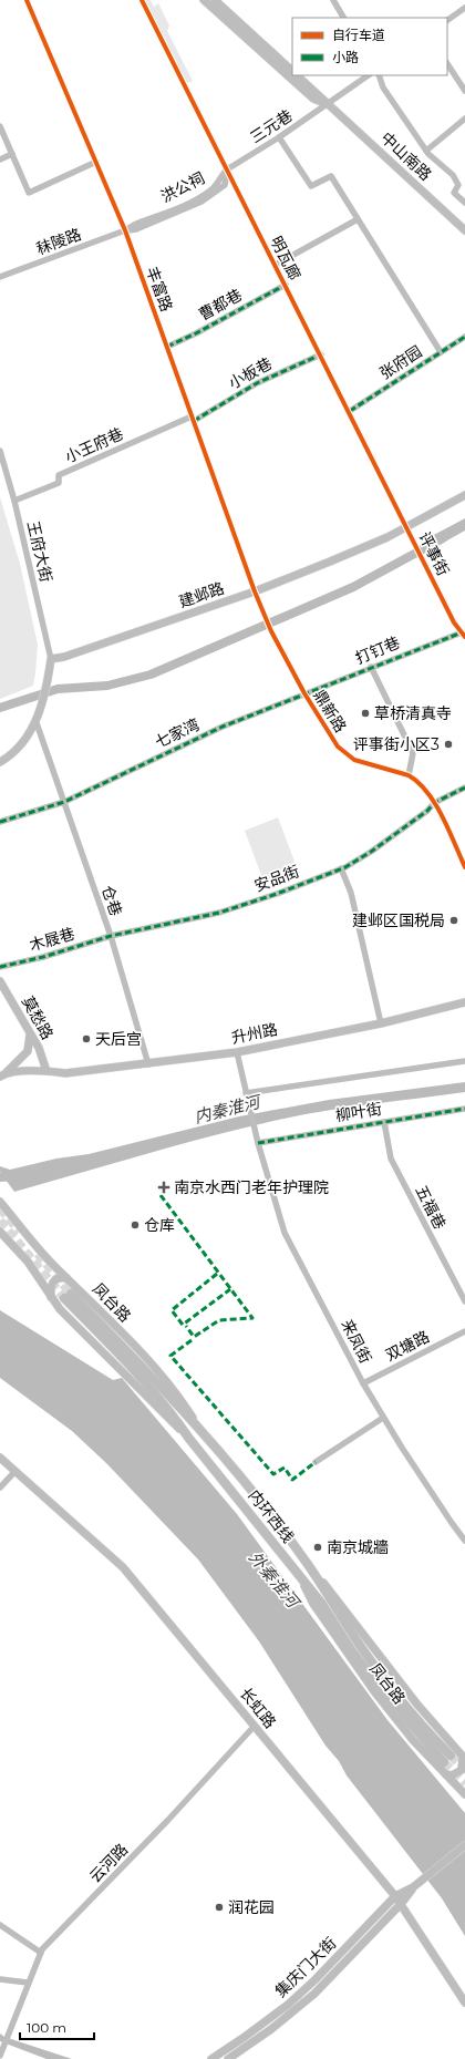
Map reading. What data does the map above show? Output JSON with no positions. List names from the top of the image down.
{
  "streets": {
    "highway": ["内环西线"],
    "main road": [
      "中山南路",
      "建邺路",
      "莫愁路",
      "升州路",
      "凤台路",
      "长虹路",
      "集庆门大街"
    ],
    "street": [
      "三元巷",
      "洪公祠",
      "秣陵路",
      "明瓦廊",
      "丰富路",
      "曹都巷",
      "张府园",
      "小板巷",
      "小王府巷",
      "王府大街",
      "评事街",
      "打钉巷",
      "鼎新路",
      "七家湾",
      "安品街",
      "仓巷",
      "木屐巷",
      "柳叶街",
      "五福巷",
      "来凤街",
      "双塘路",
      "云河路"
    ]
  },
  "crossings": [
    ["三元巷", "中山南路"],
    ["三元巷", "洪公祠"],
    ["三元巷", "明瓦廊"],
    ["洪公祠", "秣陵路"],
    ["洪公祠", "明瓦廊"],
    ["洪公祠", "丰富路"],
    ["秣陵路", "丰富路"],
    ["明瓦廊", "曹都巷"],
    ["明瓦廊", "张府园"],
    ["明瓦廊", "小板巷"],
    ["明瓦廊", "评事街"],
    ["明瓦廊", "建邺路"],
    ["丰富路", "曹都巷"],
    ["丰富路", "小板巷"],
    ["丰富路", "小王府巷"],
    ["丰富路", "建邺路"],
    ["丰富路", "鼎新路"],
    ["小板巷", "小王府巷"],
    ["小王府巷", "王府大街"],
    ["王府大街", "建邺路"],
    ["评事街", "建邺路"],
    ["评事街", "打钉巷"],
    ["建邺路", "鼎新路"],
    ["打钉巷", "鼎新路"],
    ["打钉巷", "七家湾"],
    ["鼎新路", "七家湾"],
    ["鼎新路", "安品街"],
    ["七家湾", "仓巷"],
    ["安品街", "仓巷"],
    ["安品街", "木屐巷"],
    ["仓巷", "木屐巷"],
    ["仓巷", "升州路"],
    ["莫愁路", "升州路"],
    ["柳叶街", "五福巷"],
    ["柳叶街", "来凤街"],
    ["凤台路", "内环西线"],
    ["来凤街", "双塘路"],
    ["长虹路", "云河路"],
    ["长虹路", "集庆门大街"]
  ],
  "water": ["内秦淮河", "外秦淮河"],
  "places": {
    "other": [
      "草桥清真寺",
      "评事街小区3",
      "建邺区国税局",
      "天后宫",
      "仓库",
      "南京城牆",
      "润花园"
    ],
    "health": ["南京水西门老年护理院"]
  },
  "legend": ["自行车道", "小路"],
  "scale_bar": "100 m"
}
